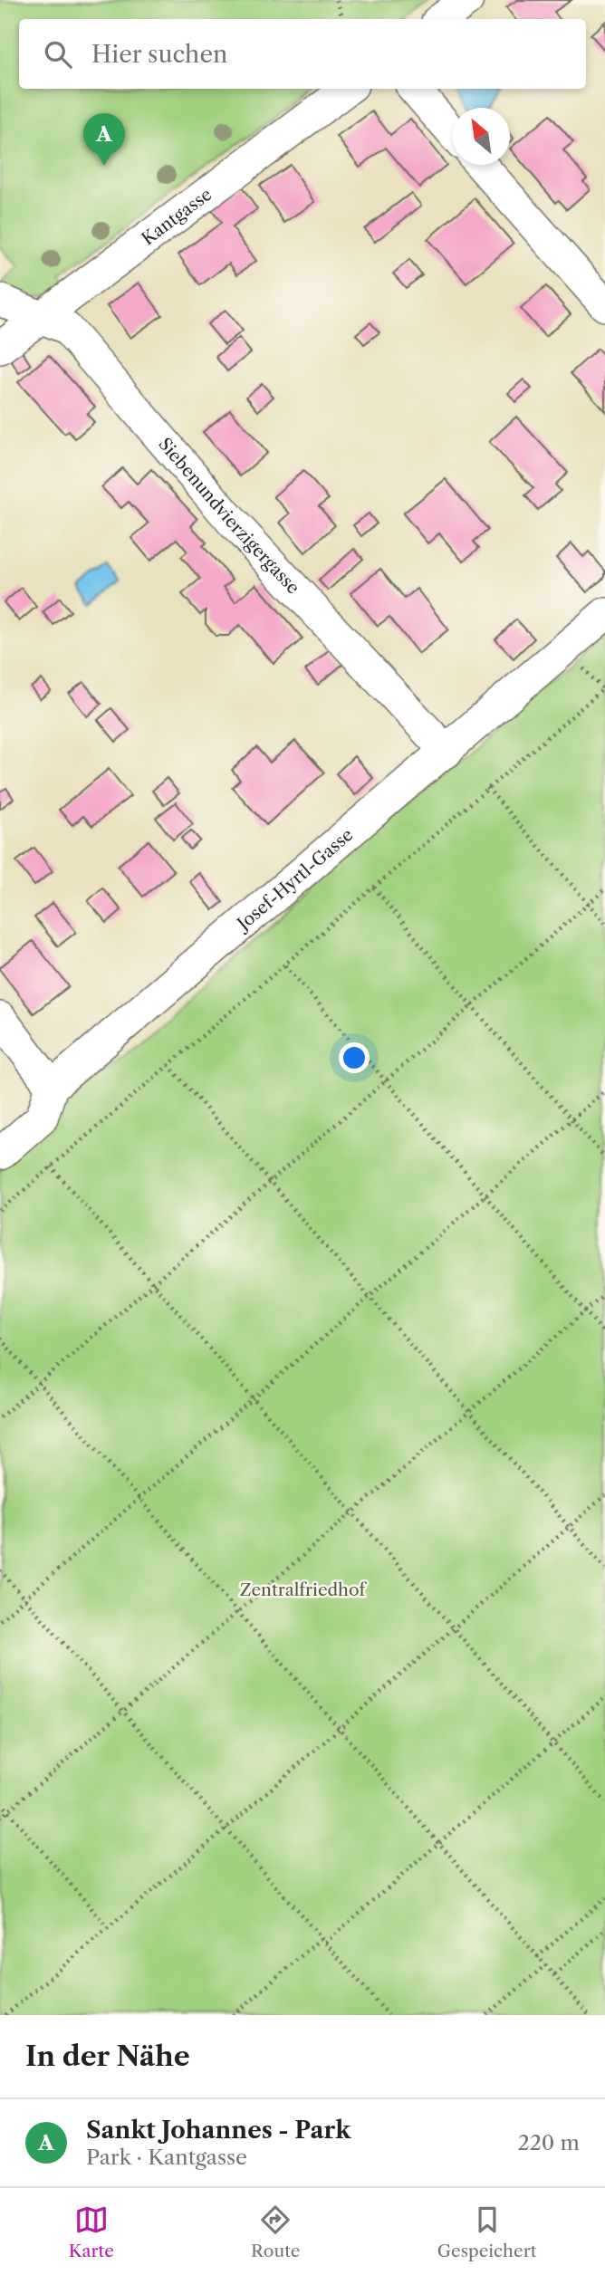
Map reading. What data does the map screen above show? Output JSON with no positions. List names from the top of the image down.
{
  "streets": {
    "street": ["Kantgasse", "Siebenundvierzigergasse", "Josef-Hyrtl-Gasse"]
  },
  "crossings": [
    ["Kantgasse", "Siebenundvierzigergasse"],
    ["Siebenundvierzigergasse", "Josef-Hyrtl-Gasse"]
  ],
  "parks": ["Zentralfriedhof"],
  "north": "top left",
  "page": {
    "search": "Hier suchen",
    "pins": "A",
    "heading": "In der Nähe",
    "list": [
      {
        "mark": "A",
        "name": "Sankt Johannes - Park",
        "note": "Park · Kantgasse",
        "value": "220 m"
      }
    ],
    "nav": ["Karte", "Route", "Gespeichert"]
  }
}
